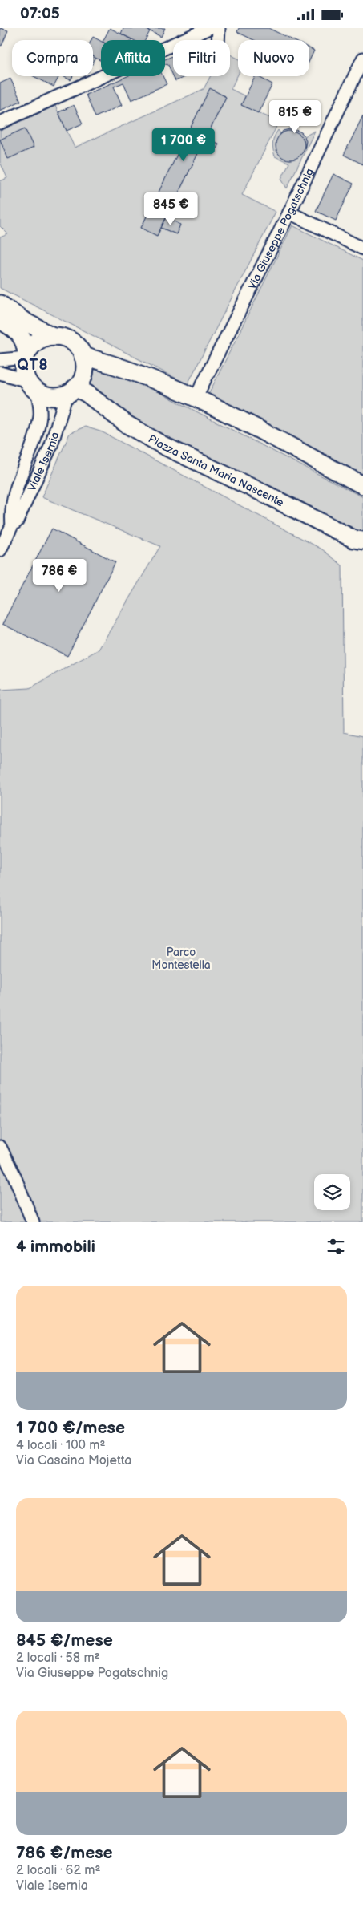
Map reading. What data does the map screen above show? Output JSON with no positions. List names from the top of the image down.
{
  "streets": {
    "street": ["Via Giuseppe Pogatschnig", "Viale Isernia", "Piazza Santa Maria Nascente"]
  },
  "crossings": [
    ["Viale Isernia", "Piazza Santa Maria Nascente"]
  ],
  "districts": ["QT8"],
  "parks": ["Parco Montestella"],
  "page": {
    "status": "07:05",
    "chip": [
      "Compra",
      "Affitta",
      "Filtri",
      "Nuovo"
    ],
    "price": [
      "815 €",
      "1 700 €",
      "845 €",
      "786 €"
    ],
    "heading": "4 immobili",
    "list": [
      {
        "name": "1 700 €/mese",
        "note": "4 locali · 100 m² · Via Cascina Mojetta"
      },
      {
        "name": "845 €/mese",
        "note": "2 locali · 58 m² · Via Giuseppe Pogatschnig"
      },
      {
        "name": "786 €/mese",
        "note": "2 locali · 62 m² · Viale Isernia"
      }
    ]
  }
}
